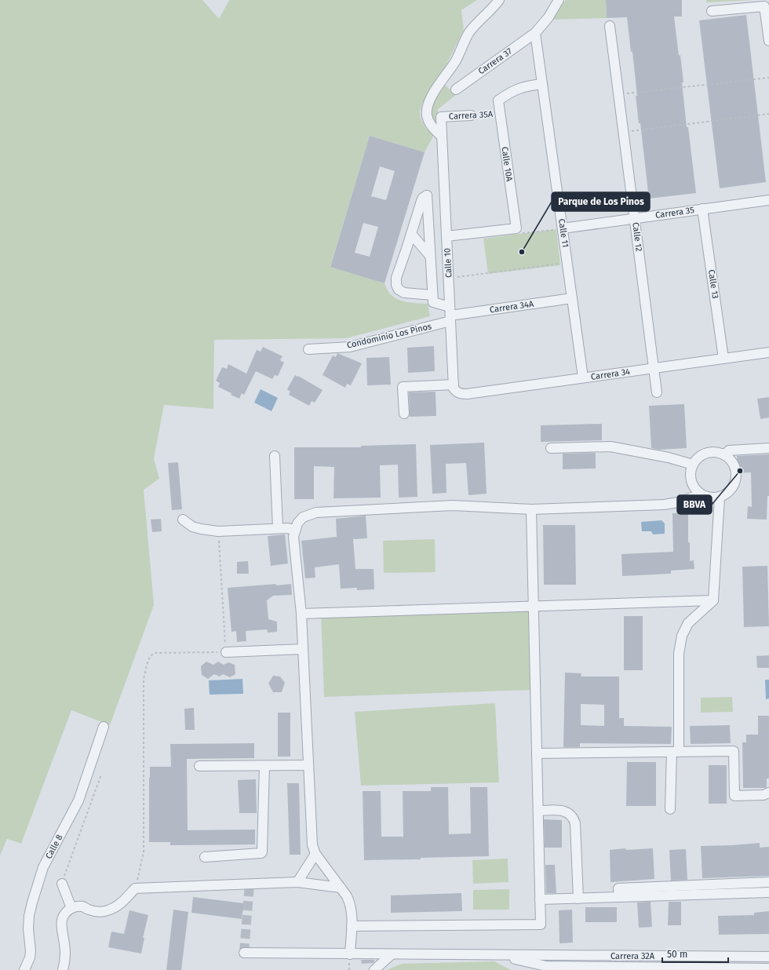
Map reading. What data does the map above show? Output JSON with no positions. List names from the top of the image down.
{
  "streets": {
    "street": [
      "Carrera 37",
      "Carrera 35A",
      "Calle 10A",
      "Carrera 35",
      "Calle 11",
      "Calle 12",
      "Calle 10",
      "Calle 13",
      "Carrera 34A",
      "Condominio Los Pinos",
      "Carrera 34",
      "Calle 8",
      "Carrera 32A"
    ]
  },
  "crossings": [
    ["Carrera 37", "Calle 11"],
    ["Carrera 35A", "Calle 10A"],
    ["Carrera 35A", "Calle 10"],
    ["Calle 10A", "Calle 11"],
    ["Carrera 35", "Calle 11"],
    ["Carrera 35", "Calle 12"],
    ["Carrera 35", "Calle 13"],
    ["Calle 11", "Carrera 34A"],
    ["Calle 11", "Carrera 34"],
    ["Calle 12", "Carrera 34"],
    ["Calle 10", "Carrera 34A"],
    ["Calle 10", "Condominio Los Pinos"],
    ["Calle 10", "Carrera 34"],
    ["Calle 13", "Carrera 34"],
    ["Carrera 34A", "Condominio Los Pinos"]
  ],
  "places": ["Parque de Los Pinos", "BBVA"],
  "scale_bar": "50 m"
}
